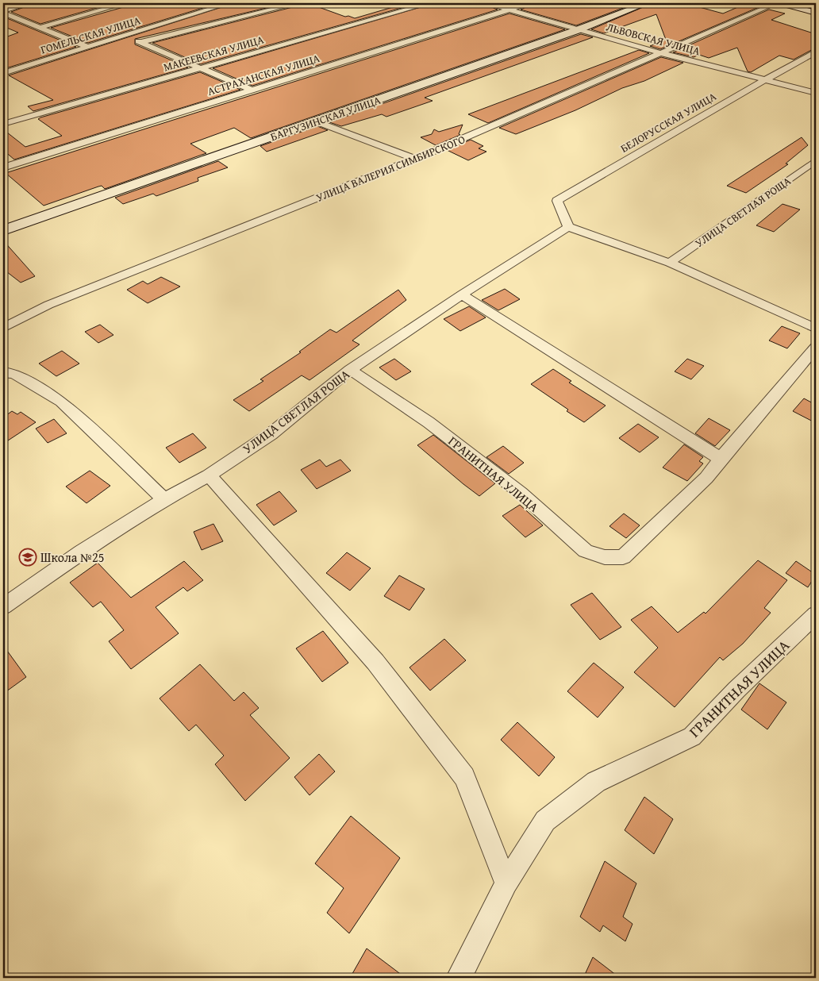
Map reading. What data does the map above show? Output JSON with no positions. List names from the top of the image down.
{
  "streets": {
    "street": [
      "ГОМЕЛЬСКАЯ УЛИЦА",
      "ЛЬВОВСКАЯ УЛИЦА",
      "МАКЕЕВСКАЯ УЛИЦА",
      "АСТРАХАНСКАЯ УЛИЦА",
      "БАРГУЗИНСКАЯ УЛИЦА",
      "БЕЛОРУССКАЯ УЛИЦА",
      "УЛИЦА ВАЛЕРИЯ СИМБИРСКОГО",
      "УЛИЦА СВЕТЛАЯ РОЩА",
      "ГРАНИТНАЯ УЛИЦА"
    ]
  },
  "crossings": [
    ["ЛЬВОВСКАЯ УЛИЦА", "АСТРАХАНСКАЯ УЛИЦА"],
    ["ЛЬВОВСКАЯ УЛИЦА", "БАРГУЗИНСКАЯ УЛИЦА"],
    ["ЛЬВОВСКАЯ УЛИЦА", "БЕЛОРУССКАЯ УЛИЦА"],
    ["ЛЬВОВСКАЯ УЛИЦА", "УЛИЦА ВАЛЕРИЯ СИМБИРСКОГО"],
    ["БЕЛОРУССКАЯ УЛИЦА", "УЛИЦА СВЕТЛАЯ РОЩА"],
    ["УЛИЦА СВЕТЛАЯ РОЩА", "ГРАНИТНАЯ УЛИЦА"]
  ],
  "places": {
    "school or university": ["Школа №25"]
  }
}
